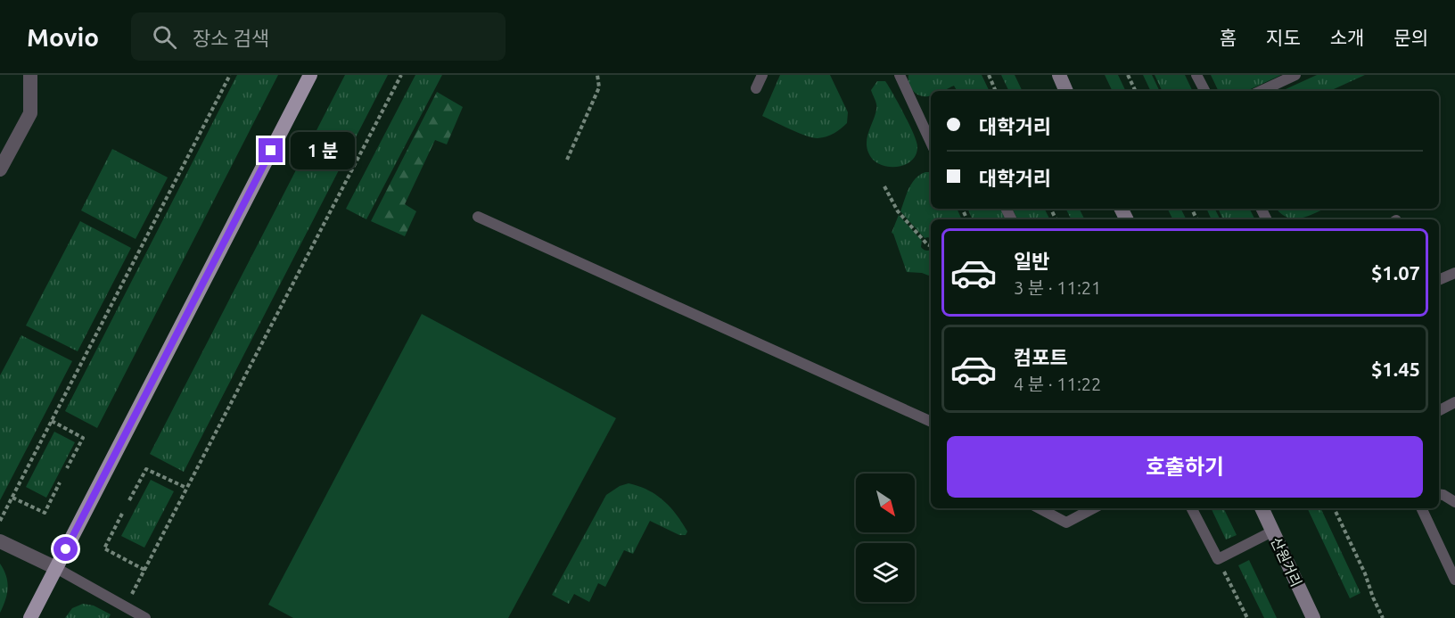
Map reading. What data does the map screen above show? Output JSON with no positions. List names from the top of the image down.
{
  "streets": {
    "main road": ["산원거리"]
  },
  "north": "bottom right",
  "page": {
    "header": "Movio",
    "search": "장소 검색",
    "nav": [
      "홈",
      "지도",
      "소개",
      "문의"
    ],
    "banner": ["대학거리", "대학거리"],
    "bubble": "1 분",
    "list": [
      {
        "name": "일반",
        "note": "3 분 · 11:21",
        "value": "$1.07"
      },
      {
        "name": "컴포트",
        "note": "4 분 · 11:22",
        "value": "$1.45"
      }
    ],
    "buttons": "호출하기"
  }
}
